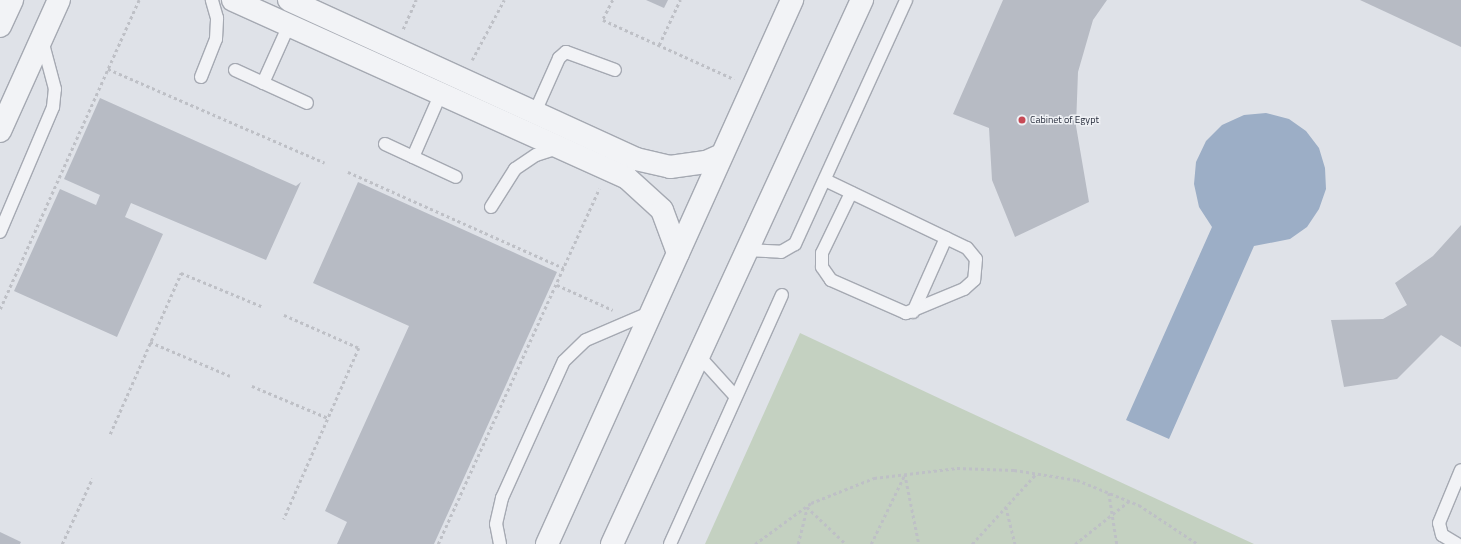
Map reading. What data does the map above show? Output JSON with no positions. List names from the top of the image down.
{
  "places": ["Cabinet of Egypt"]
}
